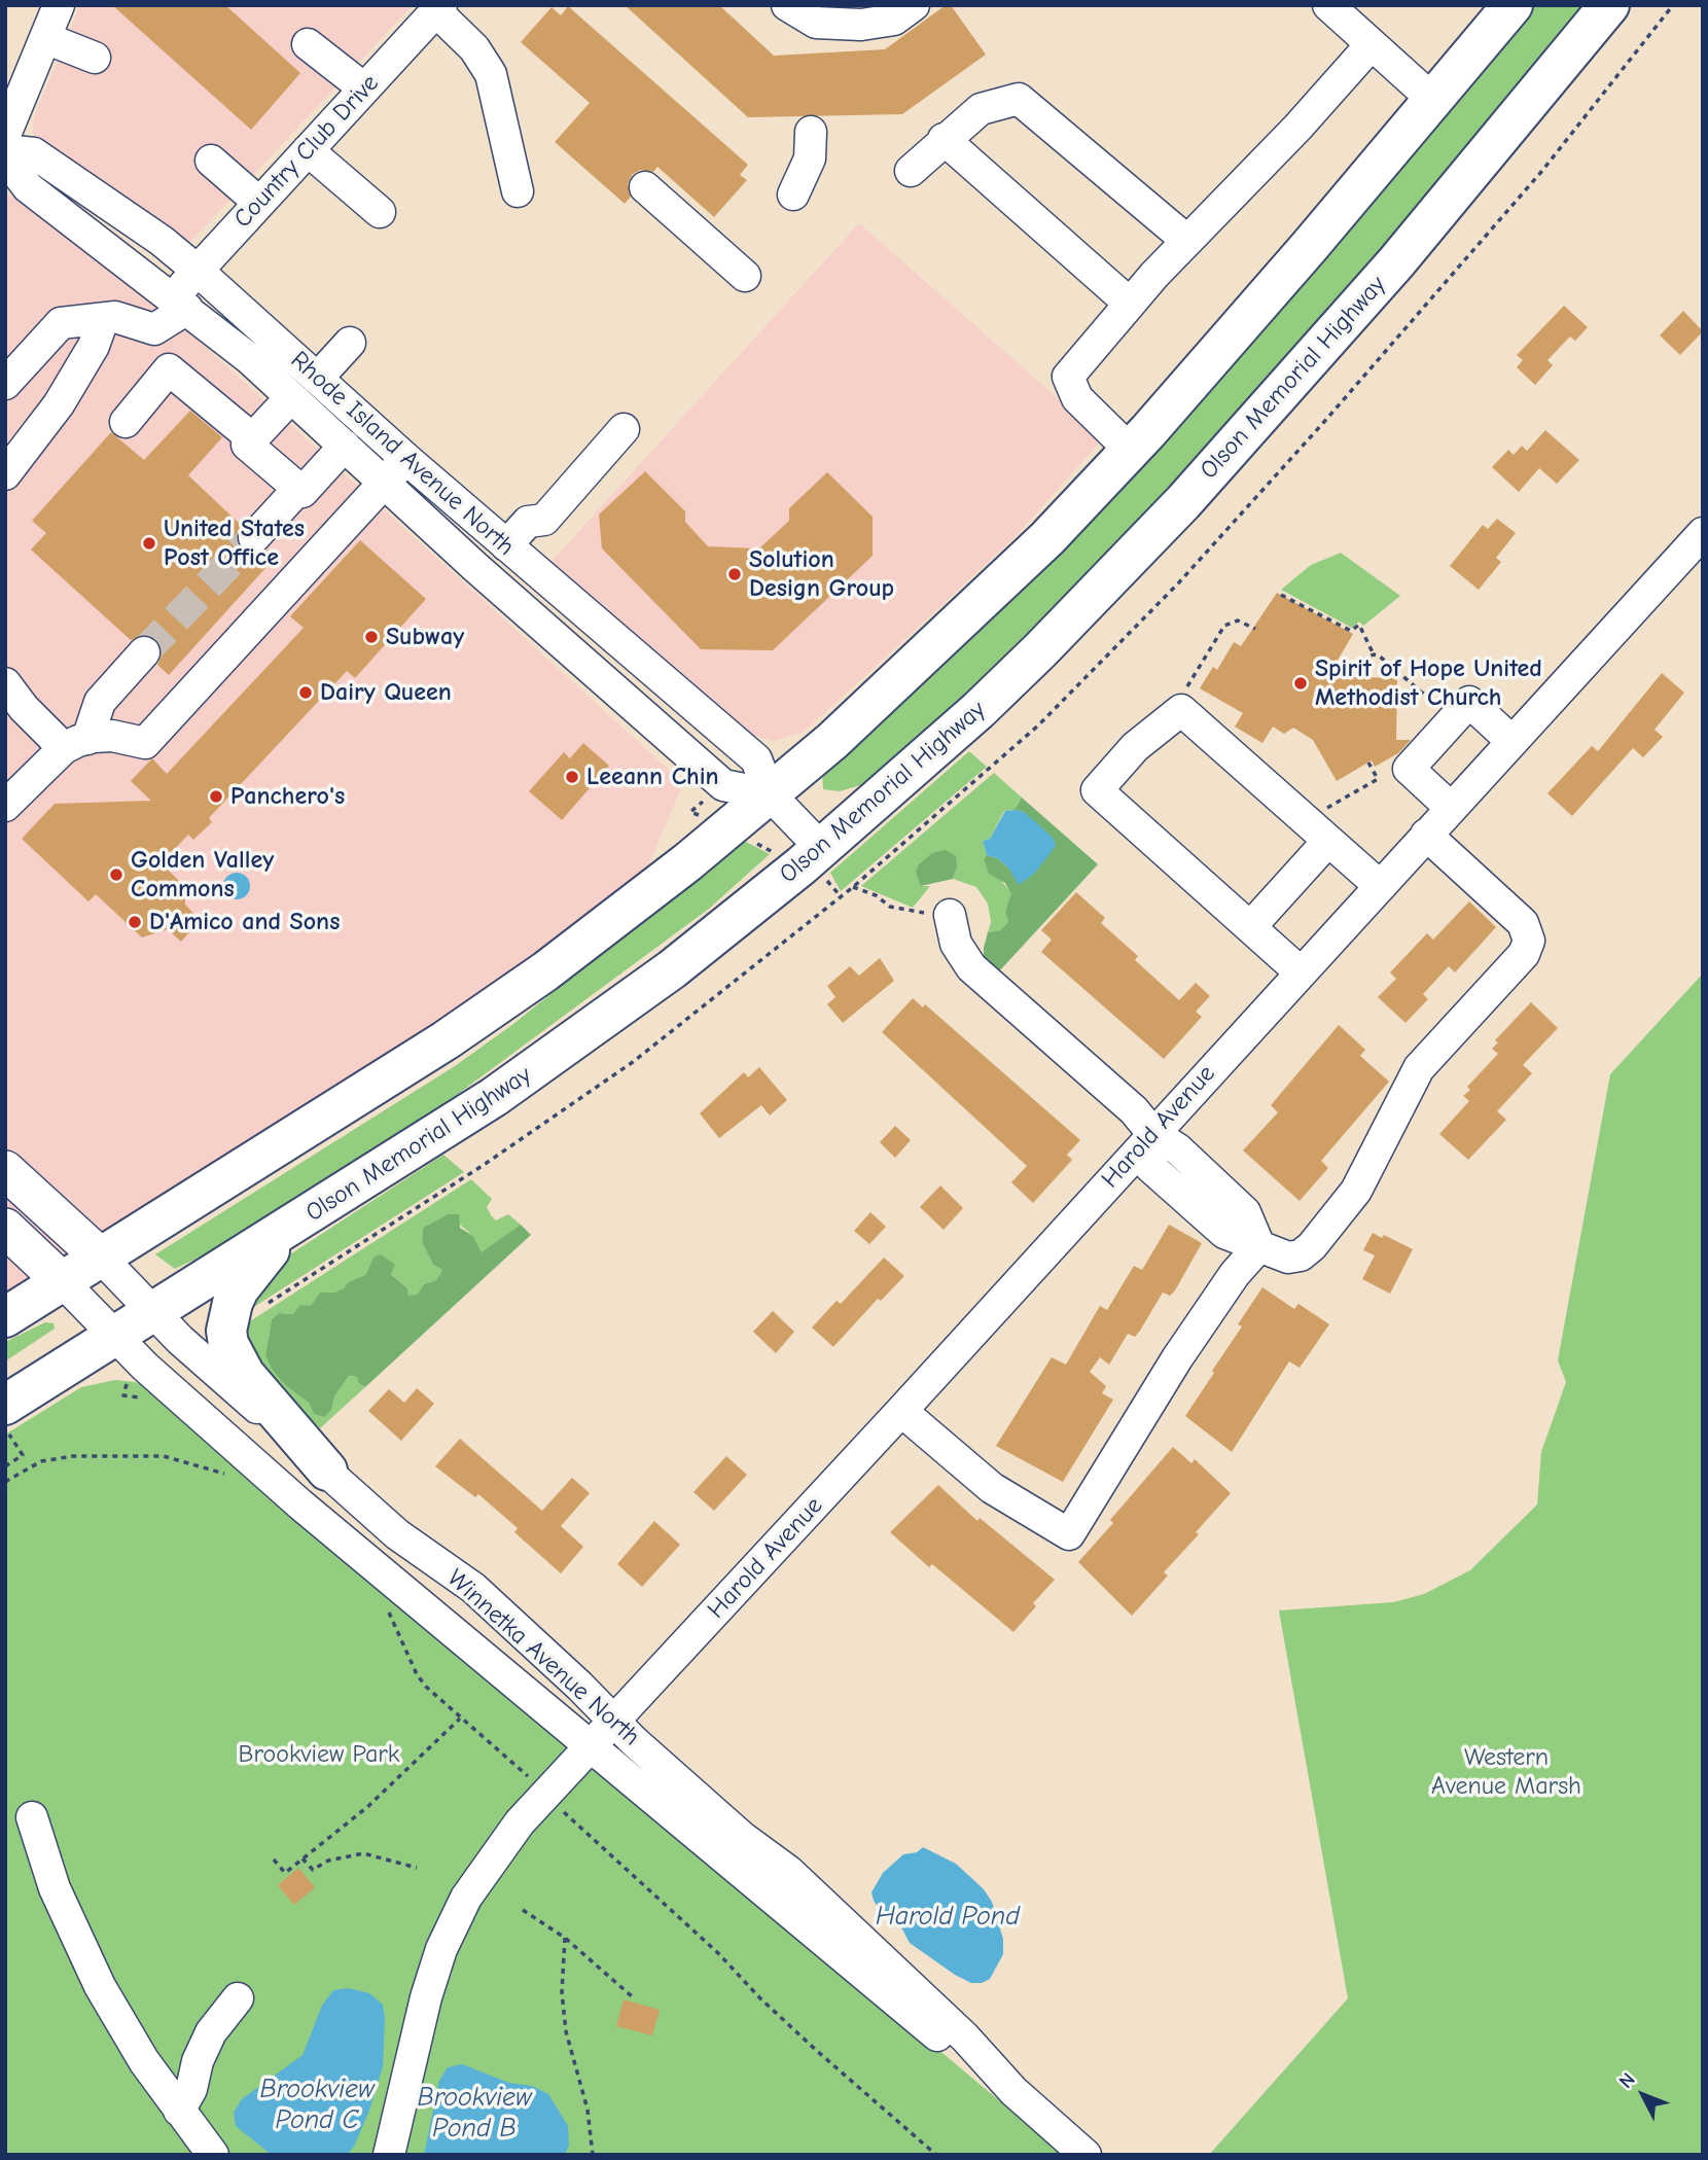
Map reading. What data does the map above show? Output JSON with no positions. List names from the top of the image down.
{
  "streets": {
    "highway": ["Olson Memorial Highway"],
    "main road": ["Winnetka Avenue North"],
    "street": ["Country Club Drive", "Rhode Island Avenue North", "Harold Avenue"]
  },
  "crossings": [
    ["Country Club Drive", "Rhode Island Avenue North"],
    ["Olson Memorial Highway", "Rhode Island Avenue North"],
    ["Olson Memorial Highway", "Winnetka Avenue North"],
    ["Harold Avenue", "Winnetka Avenue North"]
  ],
  "water": ["Harold Pond", "Brookview Pond C", "Brookview Pond B"],
  "parks": ["Brookview Park", "Western Avenue Marsh"],
  "places": [
    "United States Post Office",
    "Solution Design Group",
    "Subway",
    "Spirit of Hope United Methodist Church",
    "Dairy Queen",
    "Leeann Chin",
    "Panchero's",
    "Golden Valley Commons",
    "D'Amico and Sons"
  ],
  "north": "top left"
}
